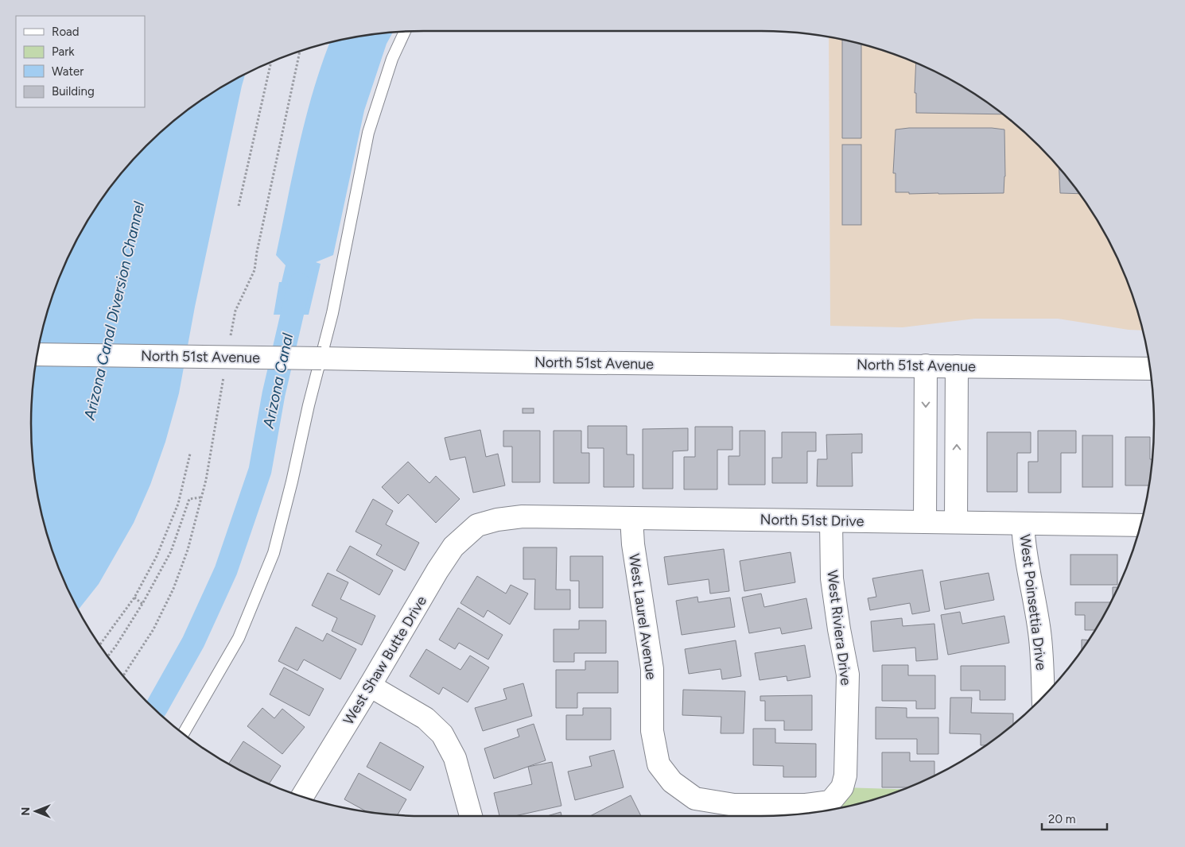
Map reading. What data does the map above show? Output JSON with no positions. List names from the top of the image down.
{
  "streets": {
    "street": [
      "North 51st Avenue",
      "North 51st Drive",
      "West Poinsettia Drive",
      "West Laurel Avenue",
      "West Riviera Drive",
      "West Shaw Butte Drive"
    ]
  },
  "crossings": [
    ["North 51st Drive", "West Poinsettia Drive"],
    ["North 51st Drive", "West Laurel Avenue"],
    ["North 51st Drive", "West Riviera Drive"],
    ["North 51st Drive", "West Shaw Butte Drive"],
    ["West Laurel Avenue", "West Riviera Drive"]
  ],
  "water": ["Arizona Canal Diversion Channel", "Arizona Canal"],
  "legend": [
    "Road",
    "Park",
    "Water",
    "Building"
  ],
  "scale_bar": "20 m",
  "north": "left"
}
